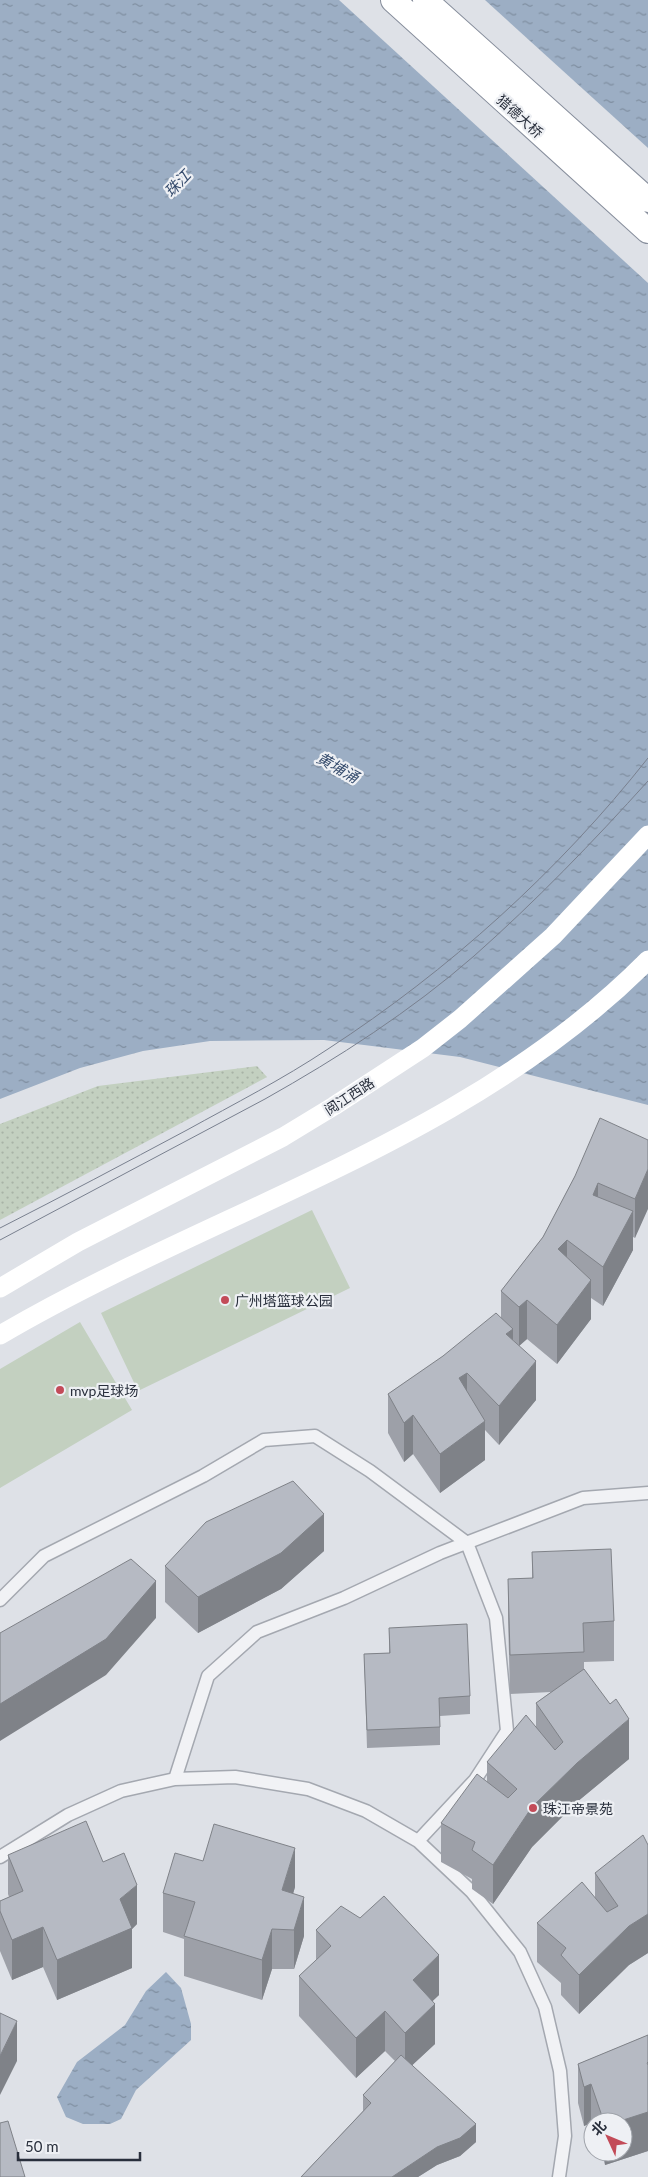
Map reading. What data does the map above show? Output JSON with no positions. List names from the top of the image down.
{
  "streets": {
    "highway": ["猎德大桥"],
    "main road": ["阅江西路"]
  },
  "water": ["珠江", "黄埔涌"],
  "places": ["广州塔篮球公园", "mvp足球场", "珠江帝景苑"],
  "scale_bar": "50 m",
  "north": "top left"
}
